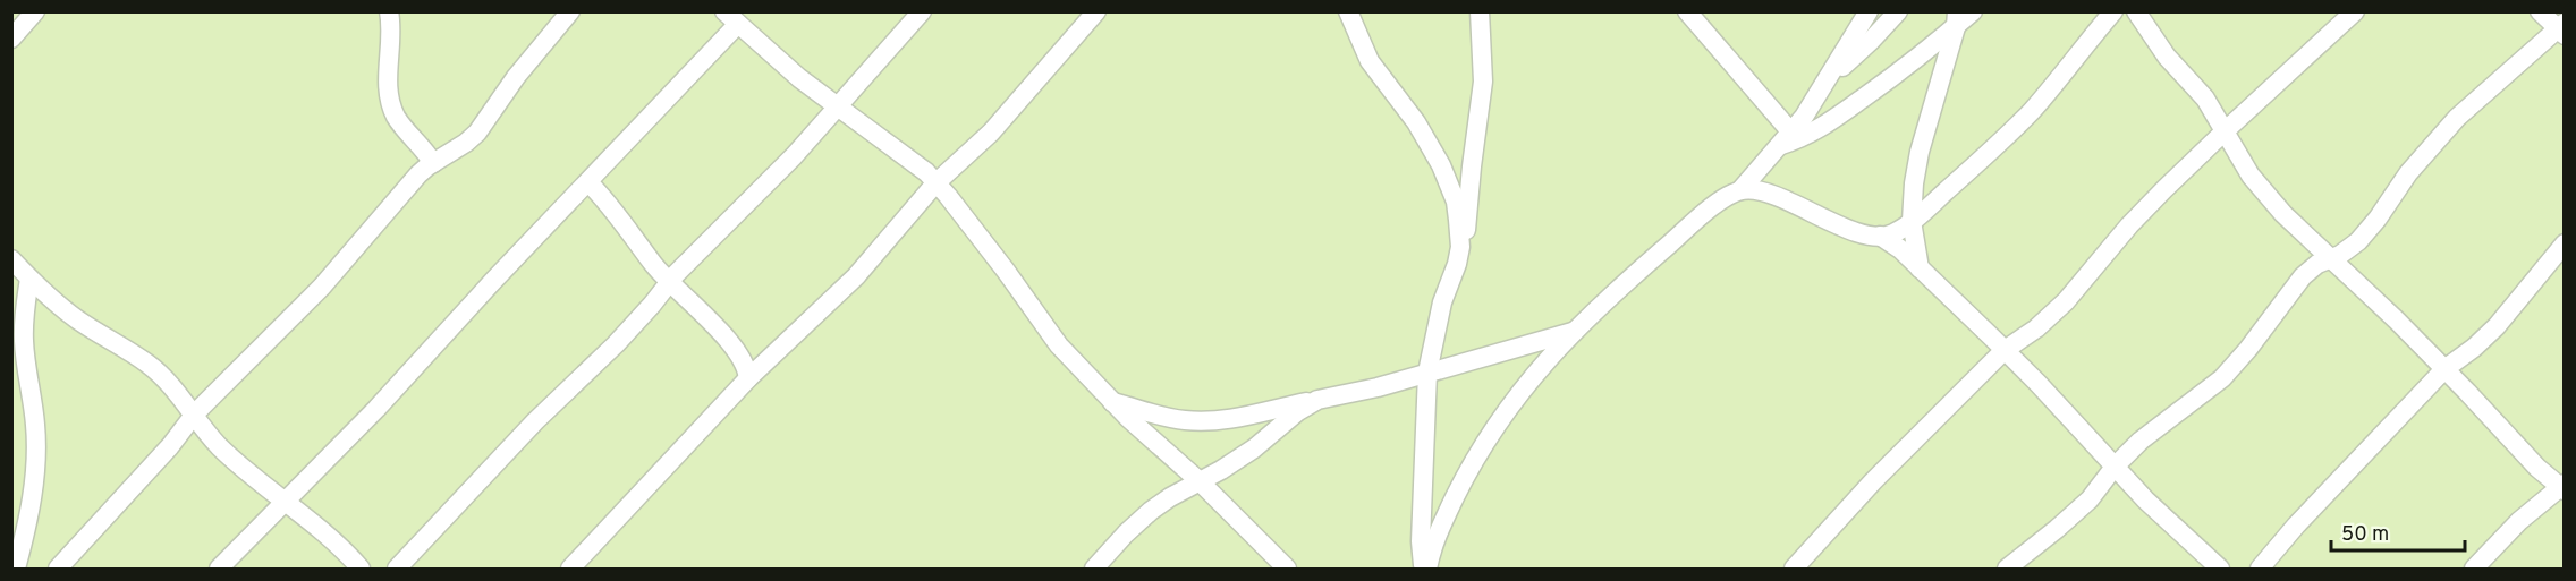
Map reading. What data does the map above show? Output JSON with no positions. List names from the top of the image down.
{
  "scale_bar": "50 m"
}
